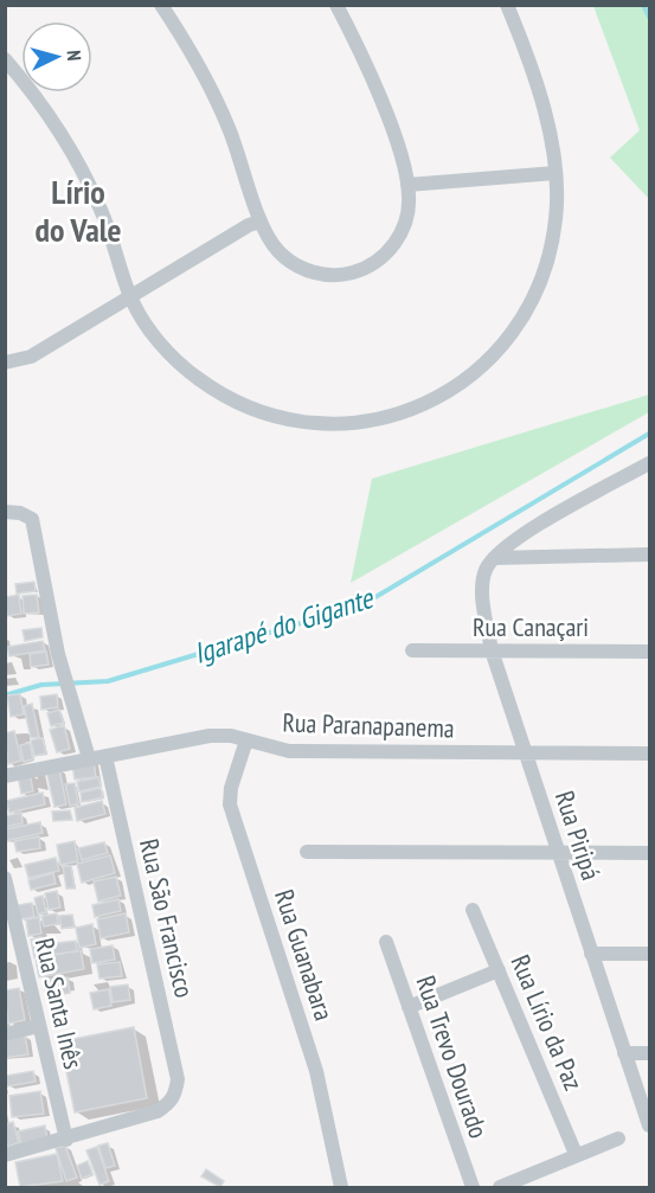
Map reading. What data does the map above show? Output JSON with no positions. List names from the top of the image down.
{
  "streets": {
    "street": [
      "Rua Canaçari",
      "Rua Paranapanema",
      "Rua Piripá",
      "Rua São Francisco",
      "Rua Guanabara",
      "Rua Santa Inês",
      "Rua Lírio da Paz",
      "Rua Trevo Dourado"
    ]
  },
  "crossings": [
    ["Rua Canaçari", "Rua Piripá"],
    ["Rua Paranapanema", "Rua Piripá"],
    ["Rua Paranapanema", "Rua São Francisco"],
    ["Rua Paranapanema", "Rua Guanabara"],
    ["Rua São Francisco", "Rua Santa Inês"]
  ],
  "districts": ["Lírio do Vale"],
  "water": ["Igarapé do Gigante"],
  "north": "right"
}
